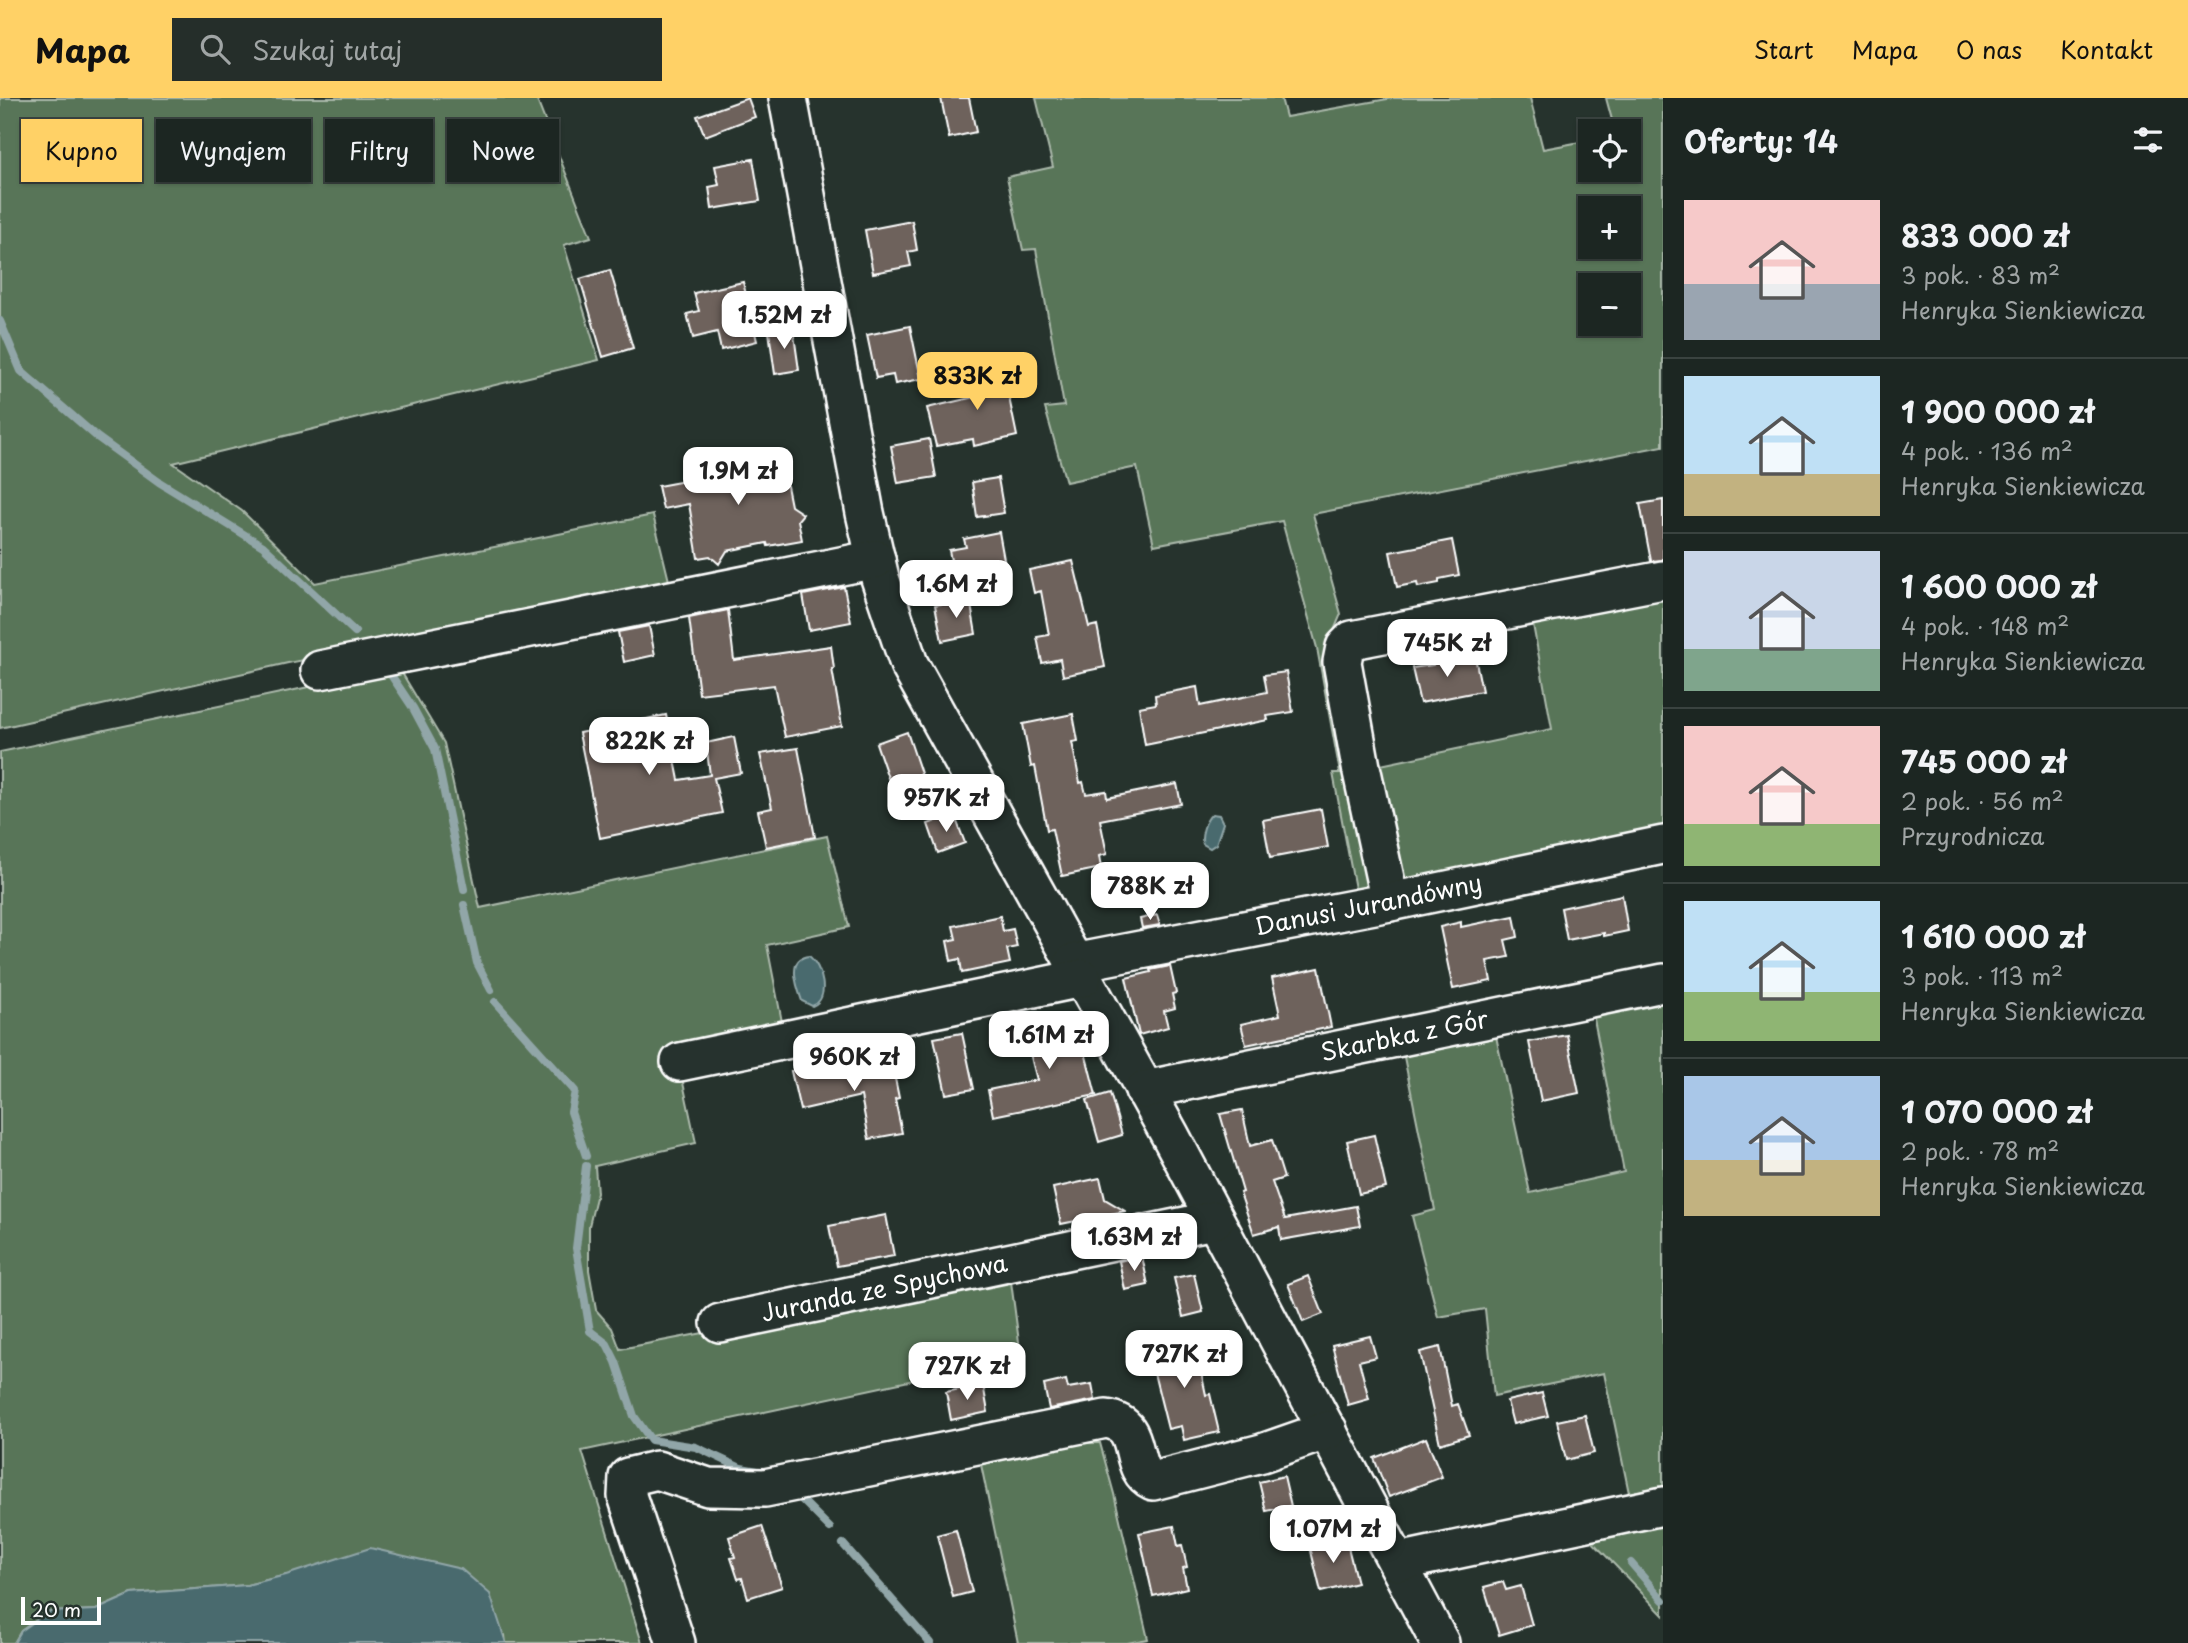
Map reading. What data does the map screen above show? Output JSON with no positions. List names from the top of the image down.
{
  "streets": {
    "street": ["Danusi Jurandówny", "Skarbka z Gór", "Juranda ze Spychowa"]
  },
  "scale_bar": "20 m",
  "page": {
    "header": "Mapa",
    "search": "Szukaj tutaj",
    "nav": [
      "Start",
      "Mapa",
      "O nas",
      "Kontakt"
    ],
    "heading": "Oferty: 14",
    "map_buttons": ["+", "−"],
    "chip": [
      "Kupno",
      "Wynajem",
      "Filtry",
      "Nowe"
    ],
    "list": [
      {
        "name": "833 000 zł",
        "note": "3 pok. · 83 m² · Henryka Sienkiewicza"
      },
      {
        "name": "1 900 000 zł",
        "note": "4 pok. · 136 m² · Henryka Sienkiewicza"
      },
      {
        "name": "1 600 000 zł",
        "note": "4 pok. · 148 m² · Henryka Sienkiewicza"
      },
      {
        "name": "745 000 zł",
        "note": "2 pok. · 56 m² · Przyrodnicza"
      },
      {
        "name": "1 610 000 zł",
        "note": "3 pok. · 113 m² · Henryka Sienkiewicza"
      },
      {
        "name": "1 070 000 zł",
        "note": "2 pok. · 78 m² · Henryka Sienkiewicza"
      }
    ],
    "price": [
      "1.52M zł",
      "833K zł",
      "1.9M zł",
      "1.6M zł",
      "745K zł",
      "822K zł",
      "957K zł",
      "788K zł",
      "1.61M zł",
      "960K zł",
      "1.63M zł",
      "727K zł",
      "727K zł",
      "1.07M zł"
    ],
    "scale": "20 m"
  }
}
